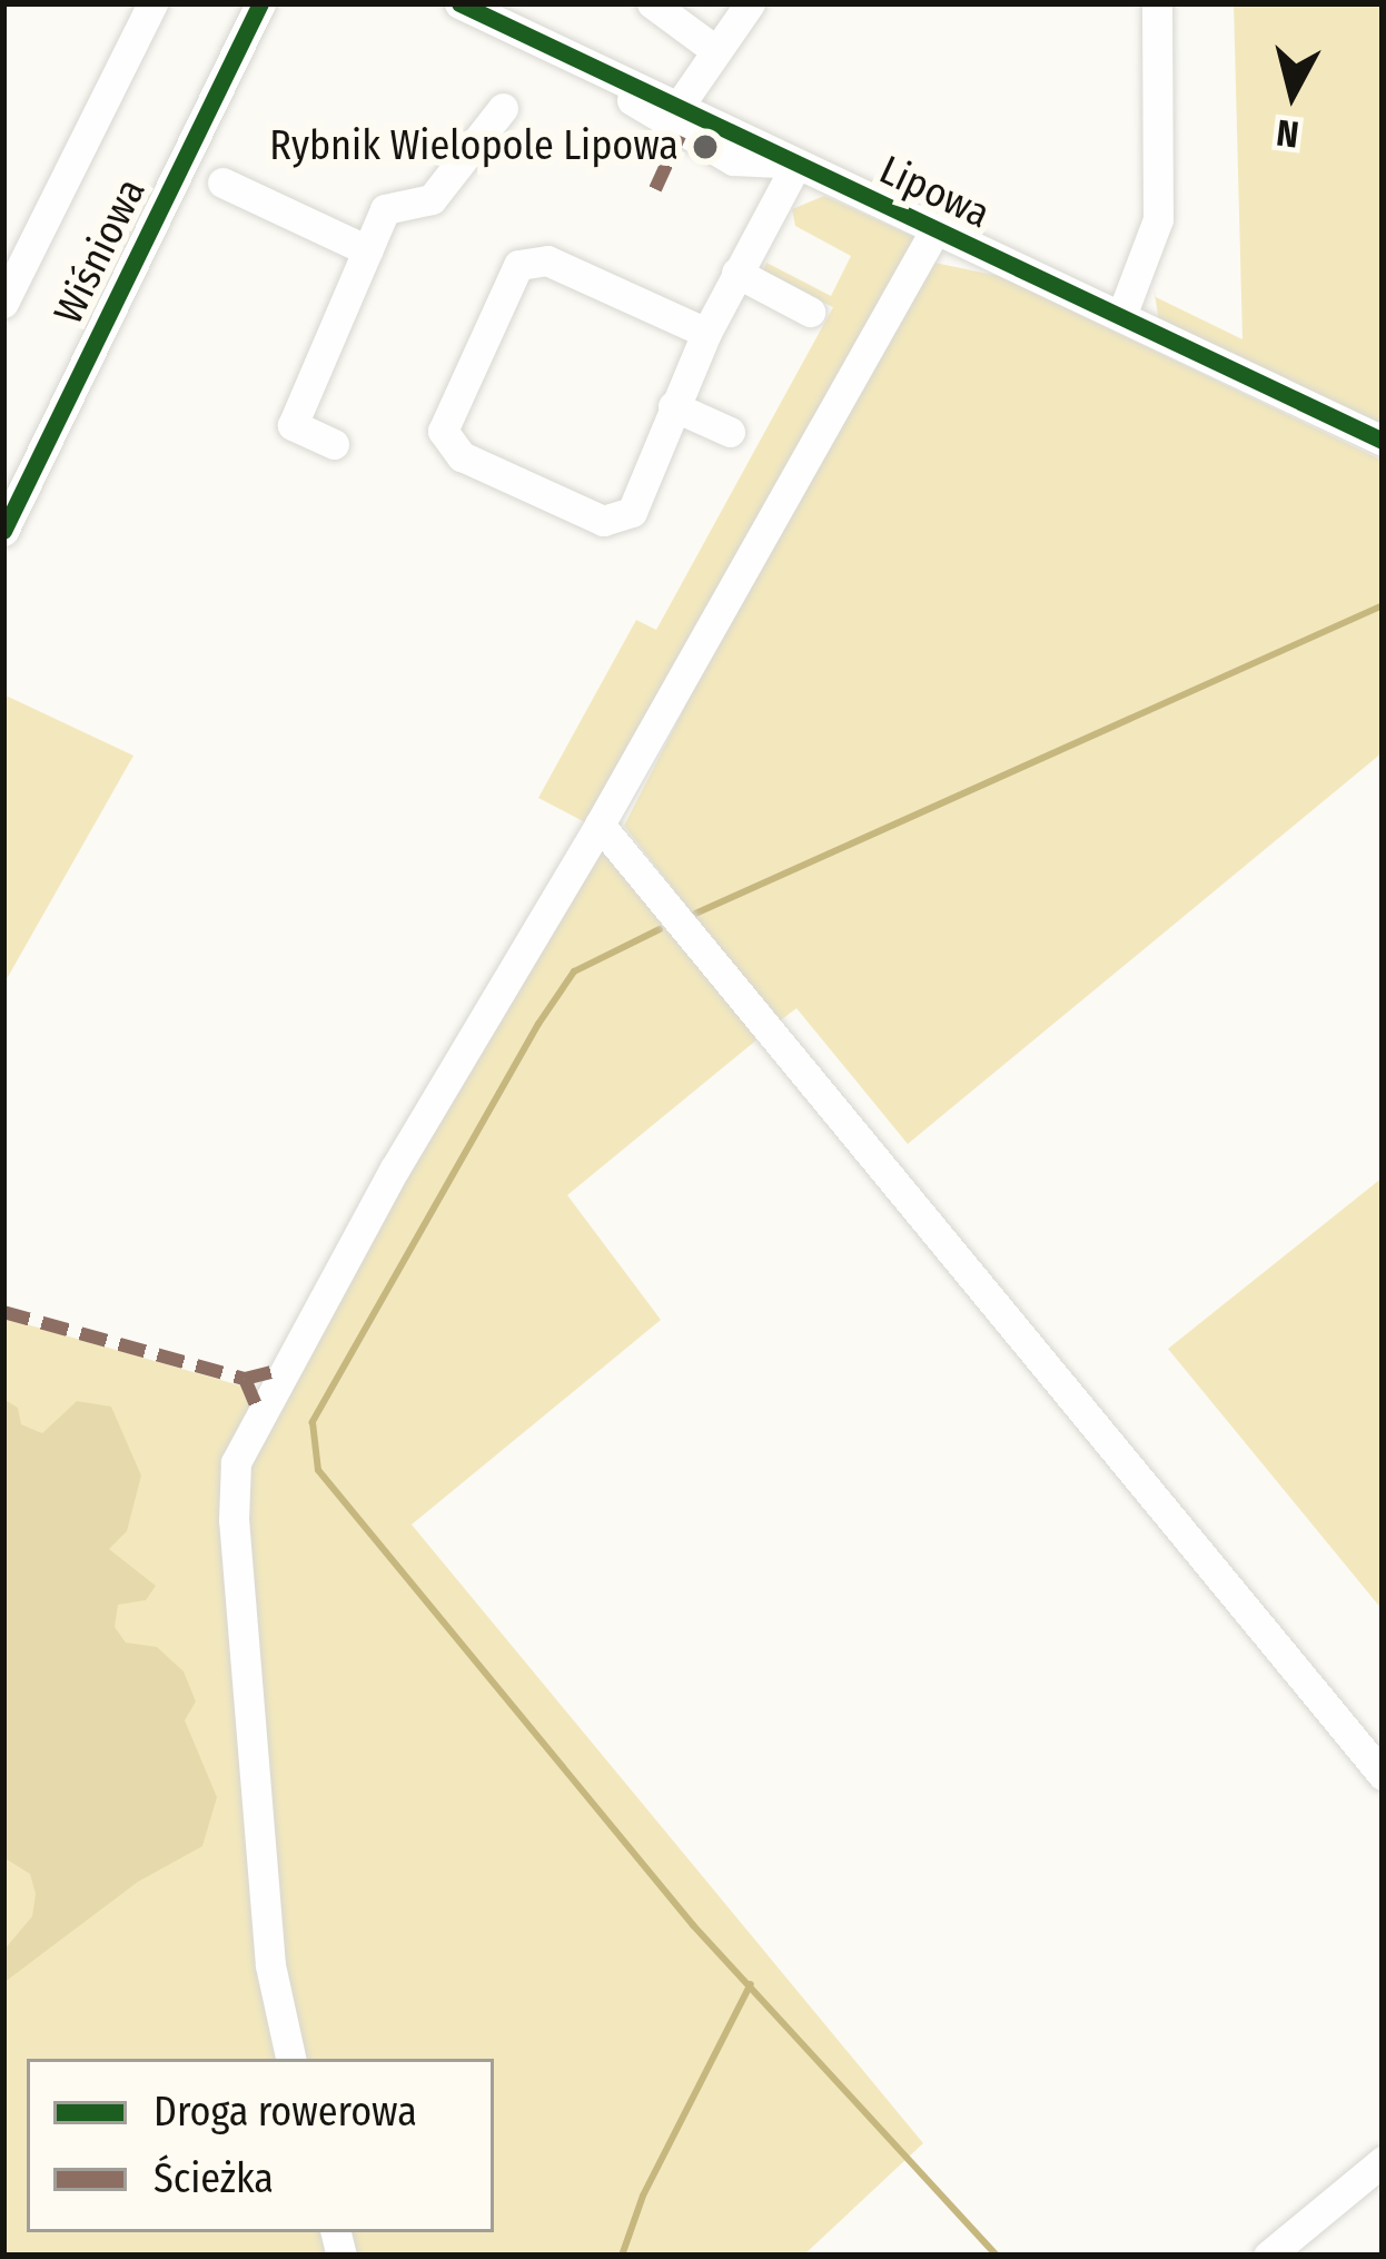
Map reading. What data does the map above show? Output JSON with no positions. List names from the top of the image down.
{
  "streets": {
    "street": ["Lipowa", "Wiśniowa"]
  },
  "places": ["Rybnik Wielopole Lipowa"],
  "legend": ["Droga rowerowa", "Ścieżka"],
  "north": "bottom"
}
